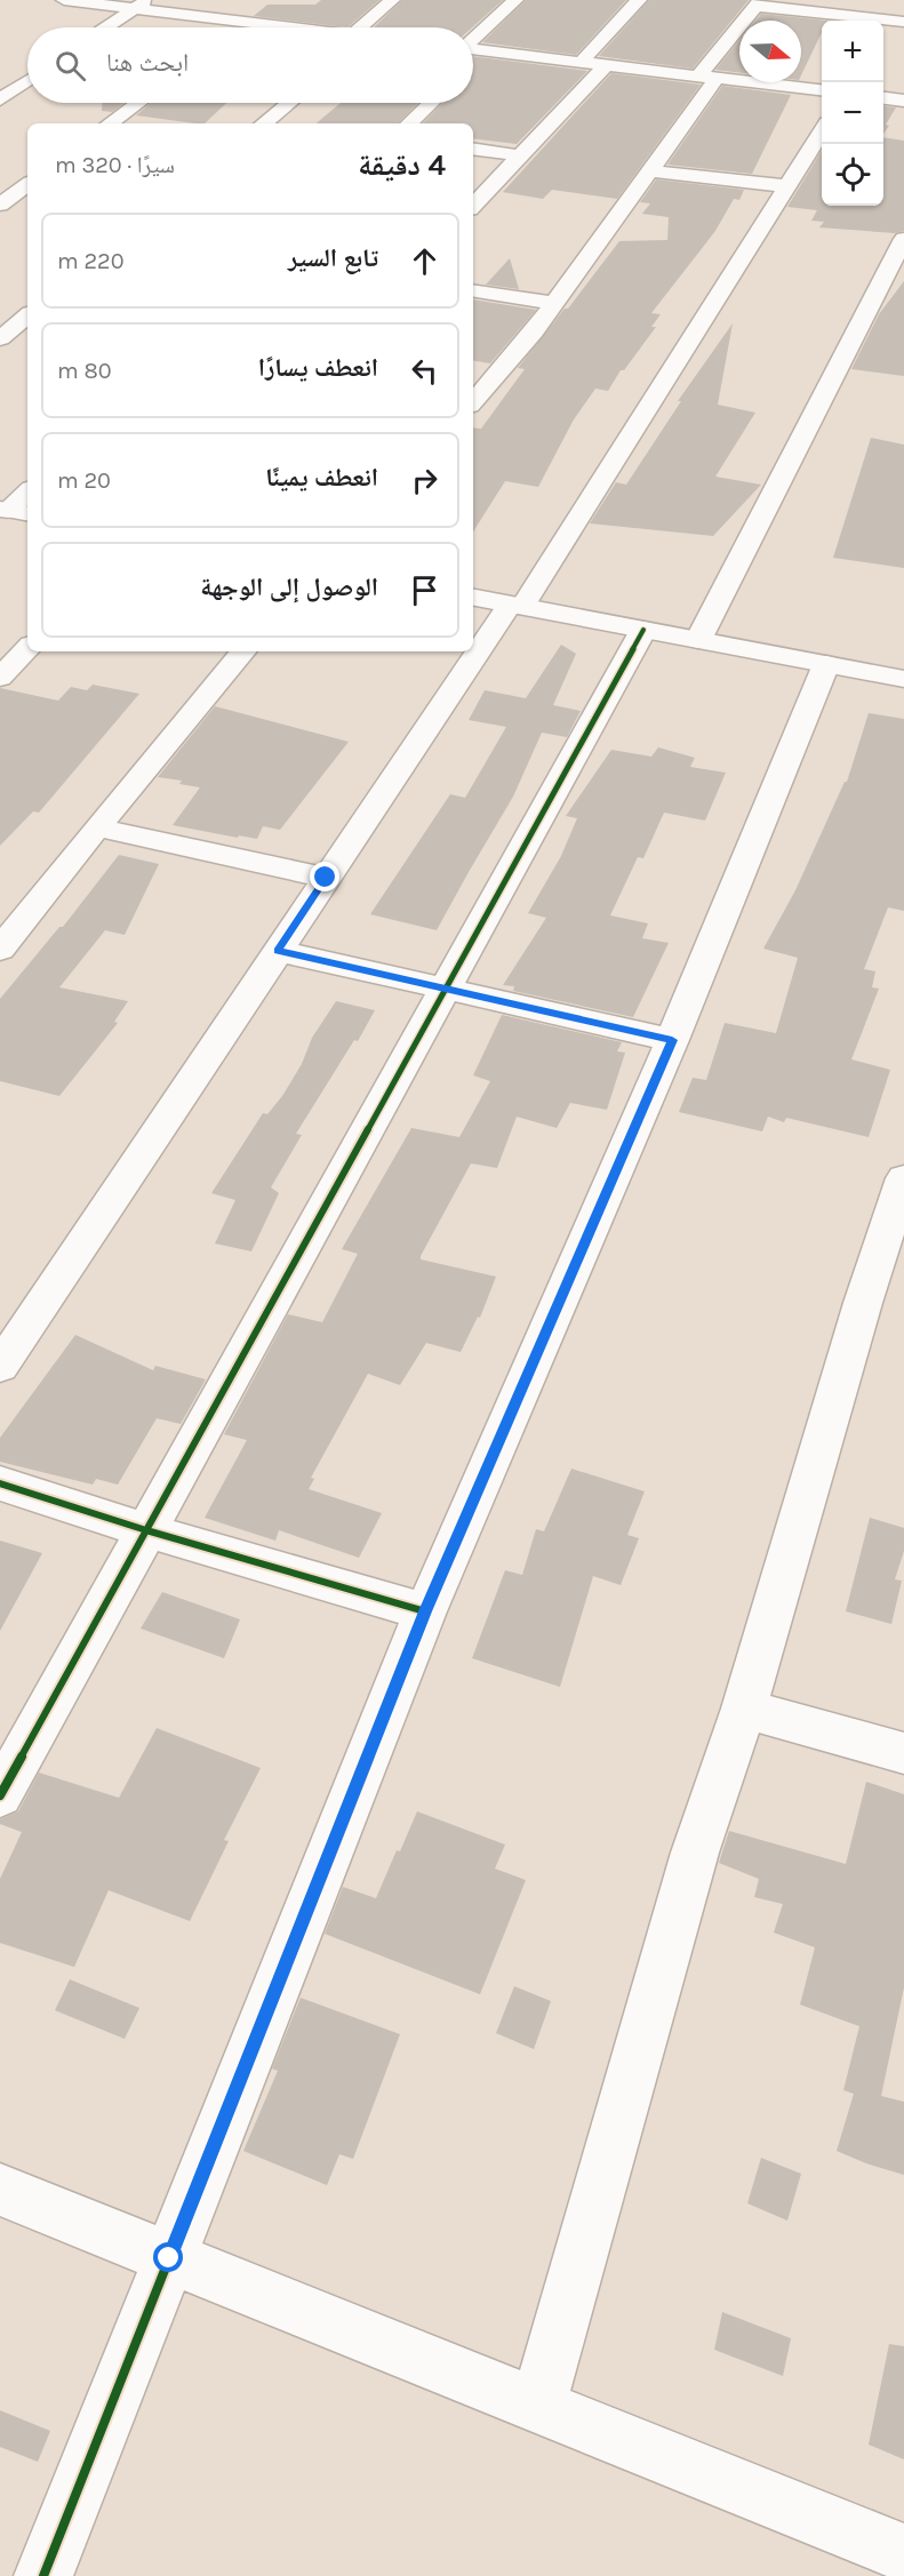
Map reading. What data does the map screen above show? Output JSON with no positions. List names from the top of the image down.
{
  "north": "right",
  "page": {
    "map_buttons": ["+", "−"],
    "search": "ابحث هنا",
    "heading": ["4 دقيقة", "سيرًا · 320 m"],
    "list": [
      ["تابع السير", "220 m"],
      ["انعطف يسارًا", "80 m"],
      ["انعطف يمينًا", "20 m"],
      "الوصول إلى الوجهة"
    ]
  }
}
